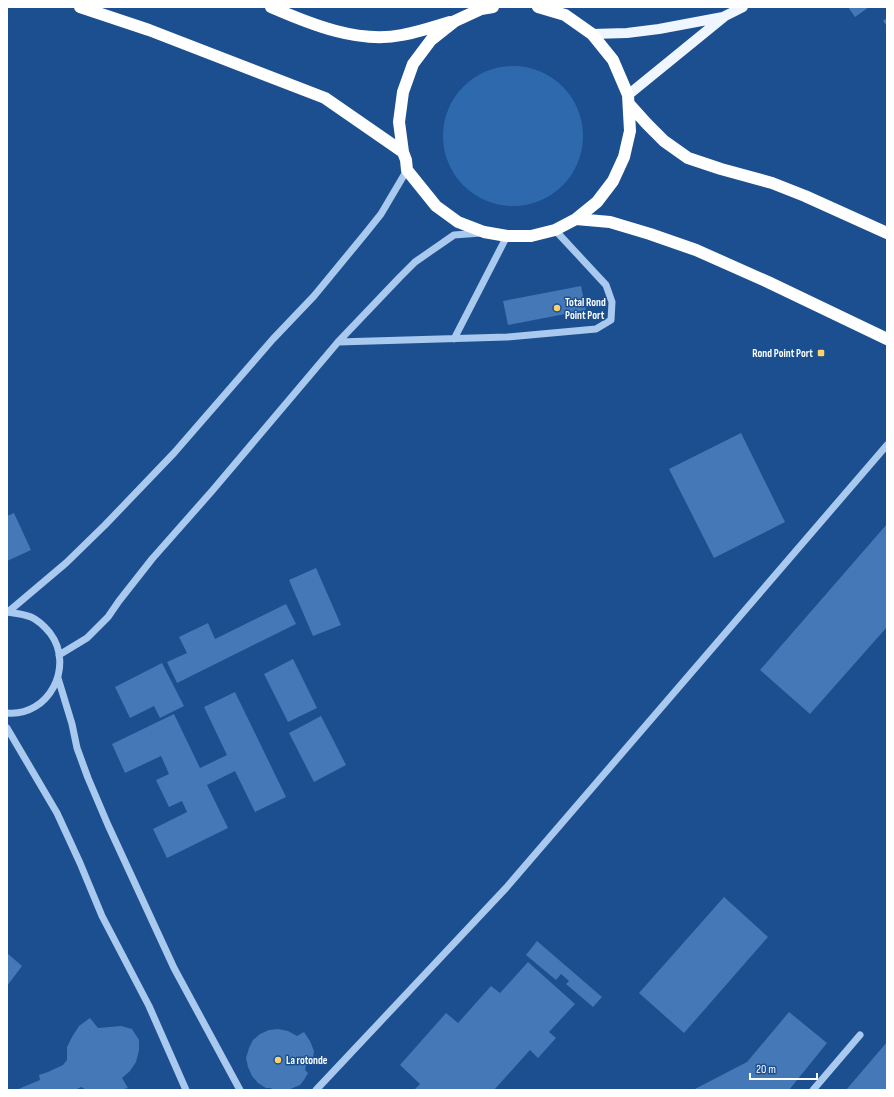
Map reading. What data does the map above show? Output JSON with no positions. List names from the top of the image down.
{
  "places": {
    "other": ["Total Rond Point Port", "La rotonde"],
    "transit": ["Rond Point Port"]
  },
  "scale_bar": "20 m"
}
